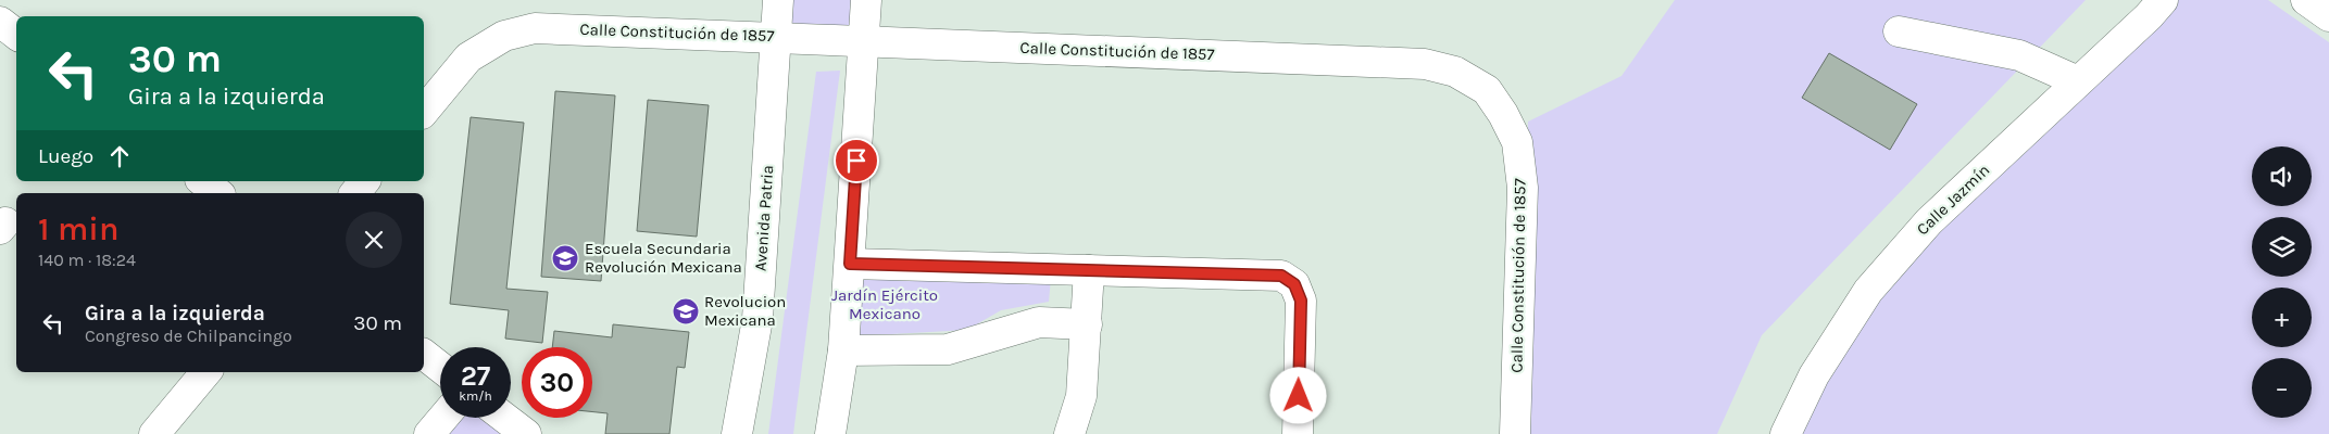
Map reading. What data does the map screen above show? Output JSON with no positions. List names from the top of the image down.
{
  "streets": {
    "street": ["Calle Constitución de 1857", "Calle Jazmín", "Avenida Patria"]
  },
  "crossings": [
    ["Calle Constitución de 1857", "Avenida Patria"]
  ],
  "parks": ["Jardín Ejército Mexicano"],
  "places": {
    "school or university": ["Escuela Secundaria Revolución Mexicana", "Revolucion Mexicana"]
  },
  "page": {
    "turn": ["30 m", "Gira a la izquierda"],
    "then": "Luego",
    "map_buttons": ["+", "−"],
    "heading": ["1 min", "140 m · 18:24"],
    "list": [
      {
        "name": "Gira a la izquierda",
        "note": "Congreso de Chilpancingo",
        "value": "30 m"
      }
    ],
    "speed": "27 km/h",
    "limit": "30"
  }
}
